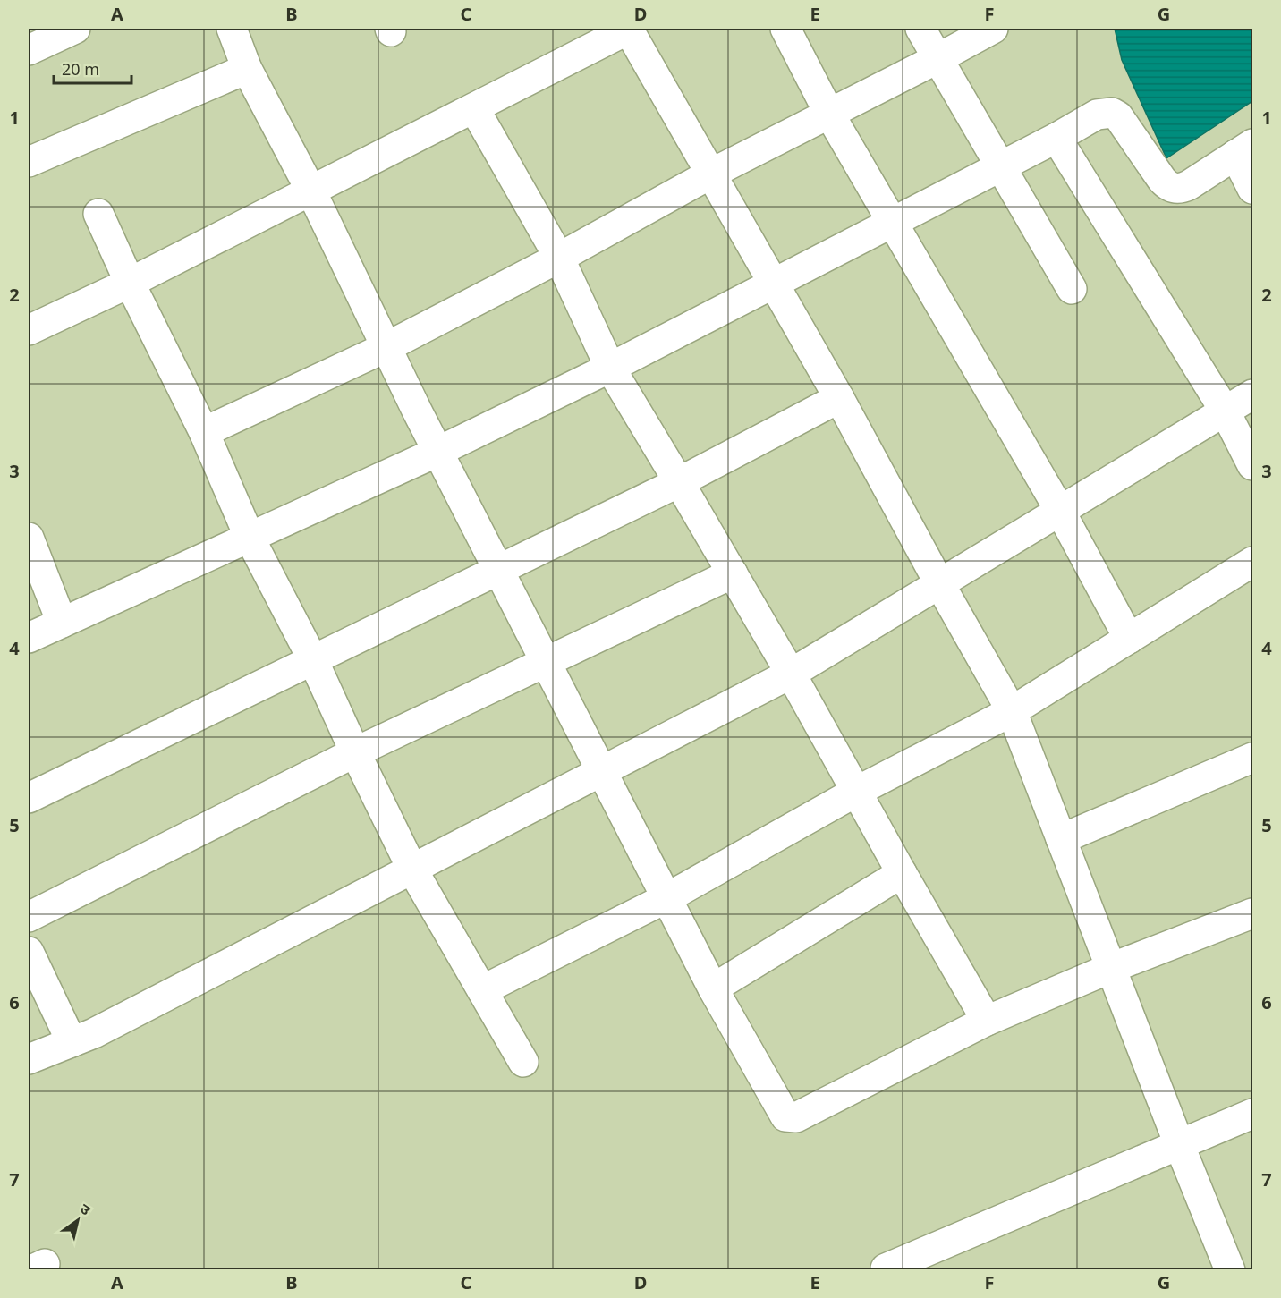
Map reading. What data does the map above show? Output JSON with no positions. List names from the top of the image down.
{
  "scale_bar": "20 m",
  "north": "top right",
  "grid": {
    "columns": [
      "A",
      "B",
      "C",
      "D",
      "E",
      "F",
      "G"
    ],
    "rows": [
      "1",
      "2",
      "3",
      "4",
      "5",
      "6",
      "7"
    ]
  }
}
